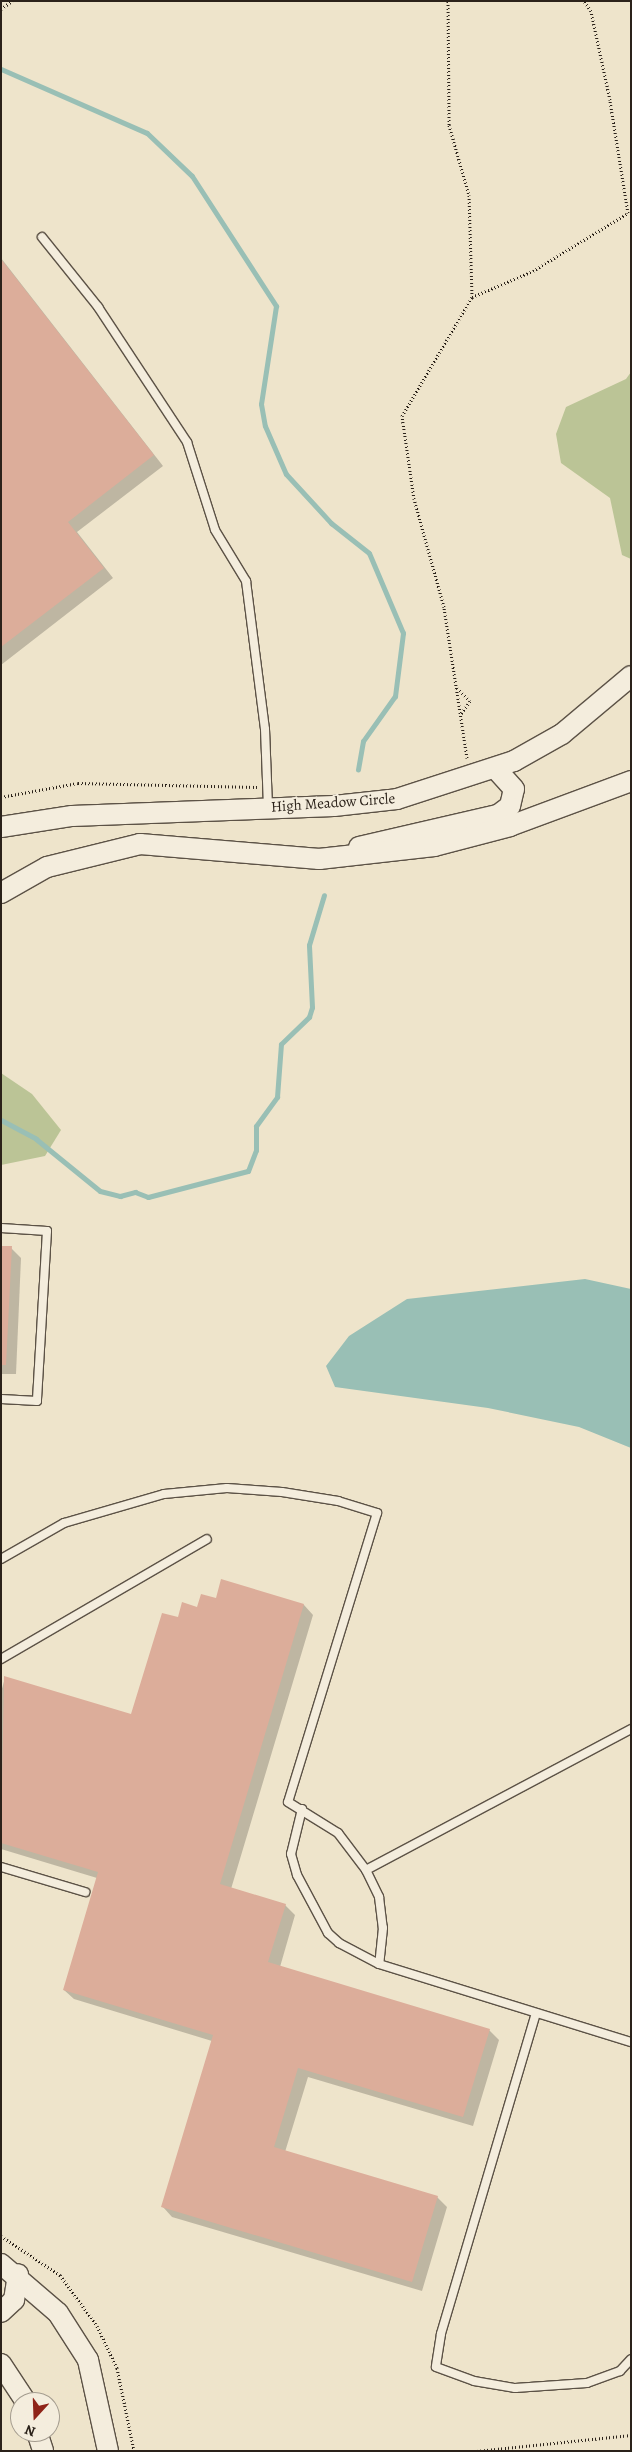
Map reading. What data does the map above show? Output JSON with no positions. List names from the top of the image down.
{
  "streets": {
    "street": ["High Meadow Circle"]
  },
  "north": "bottom"
}
